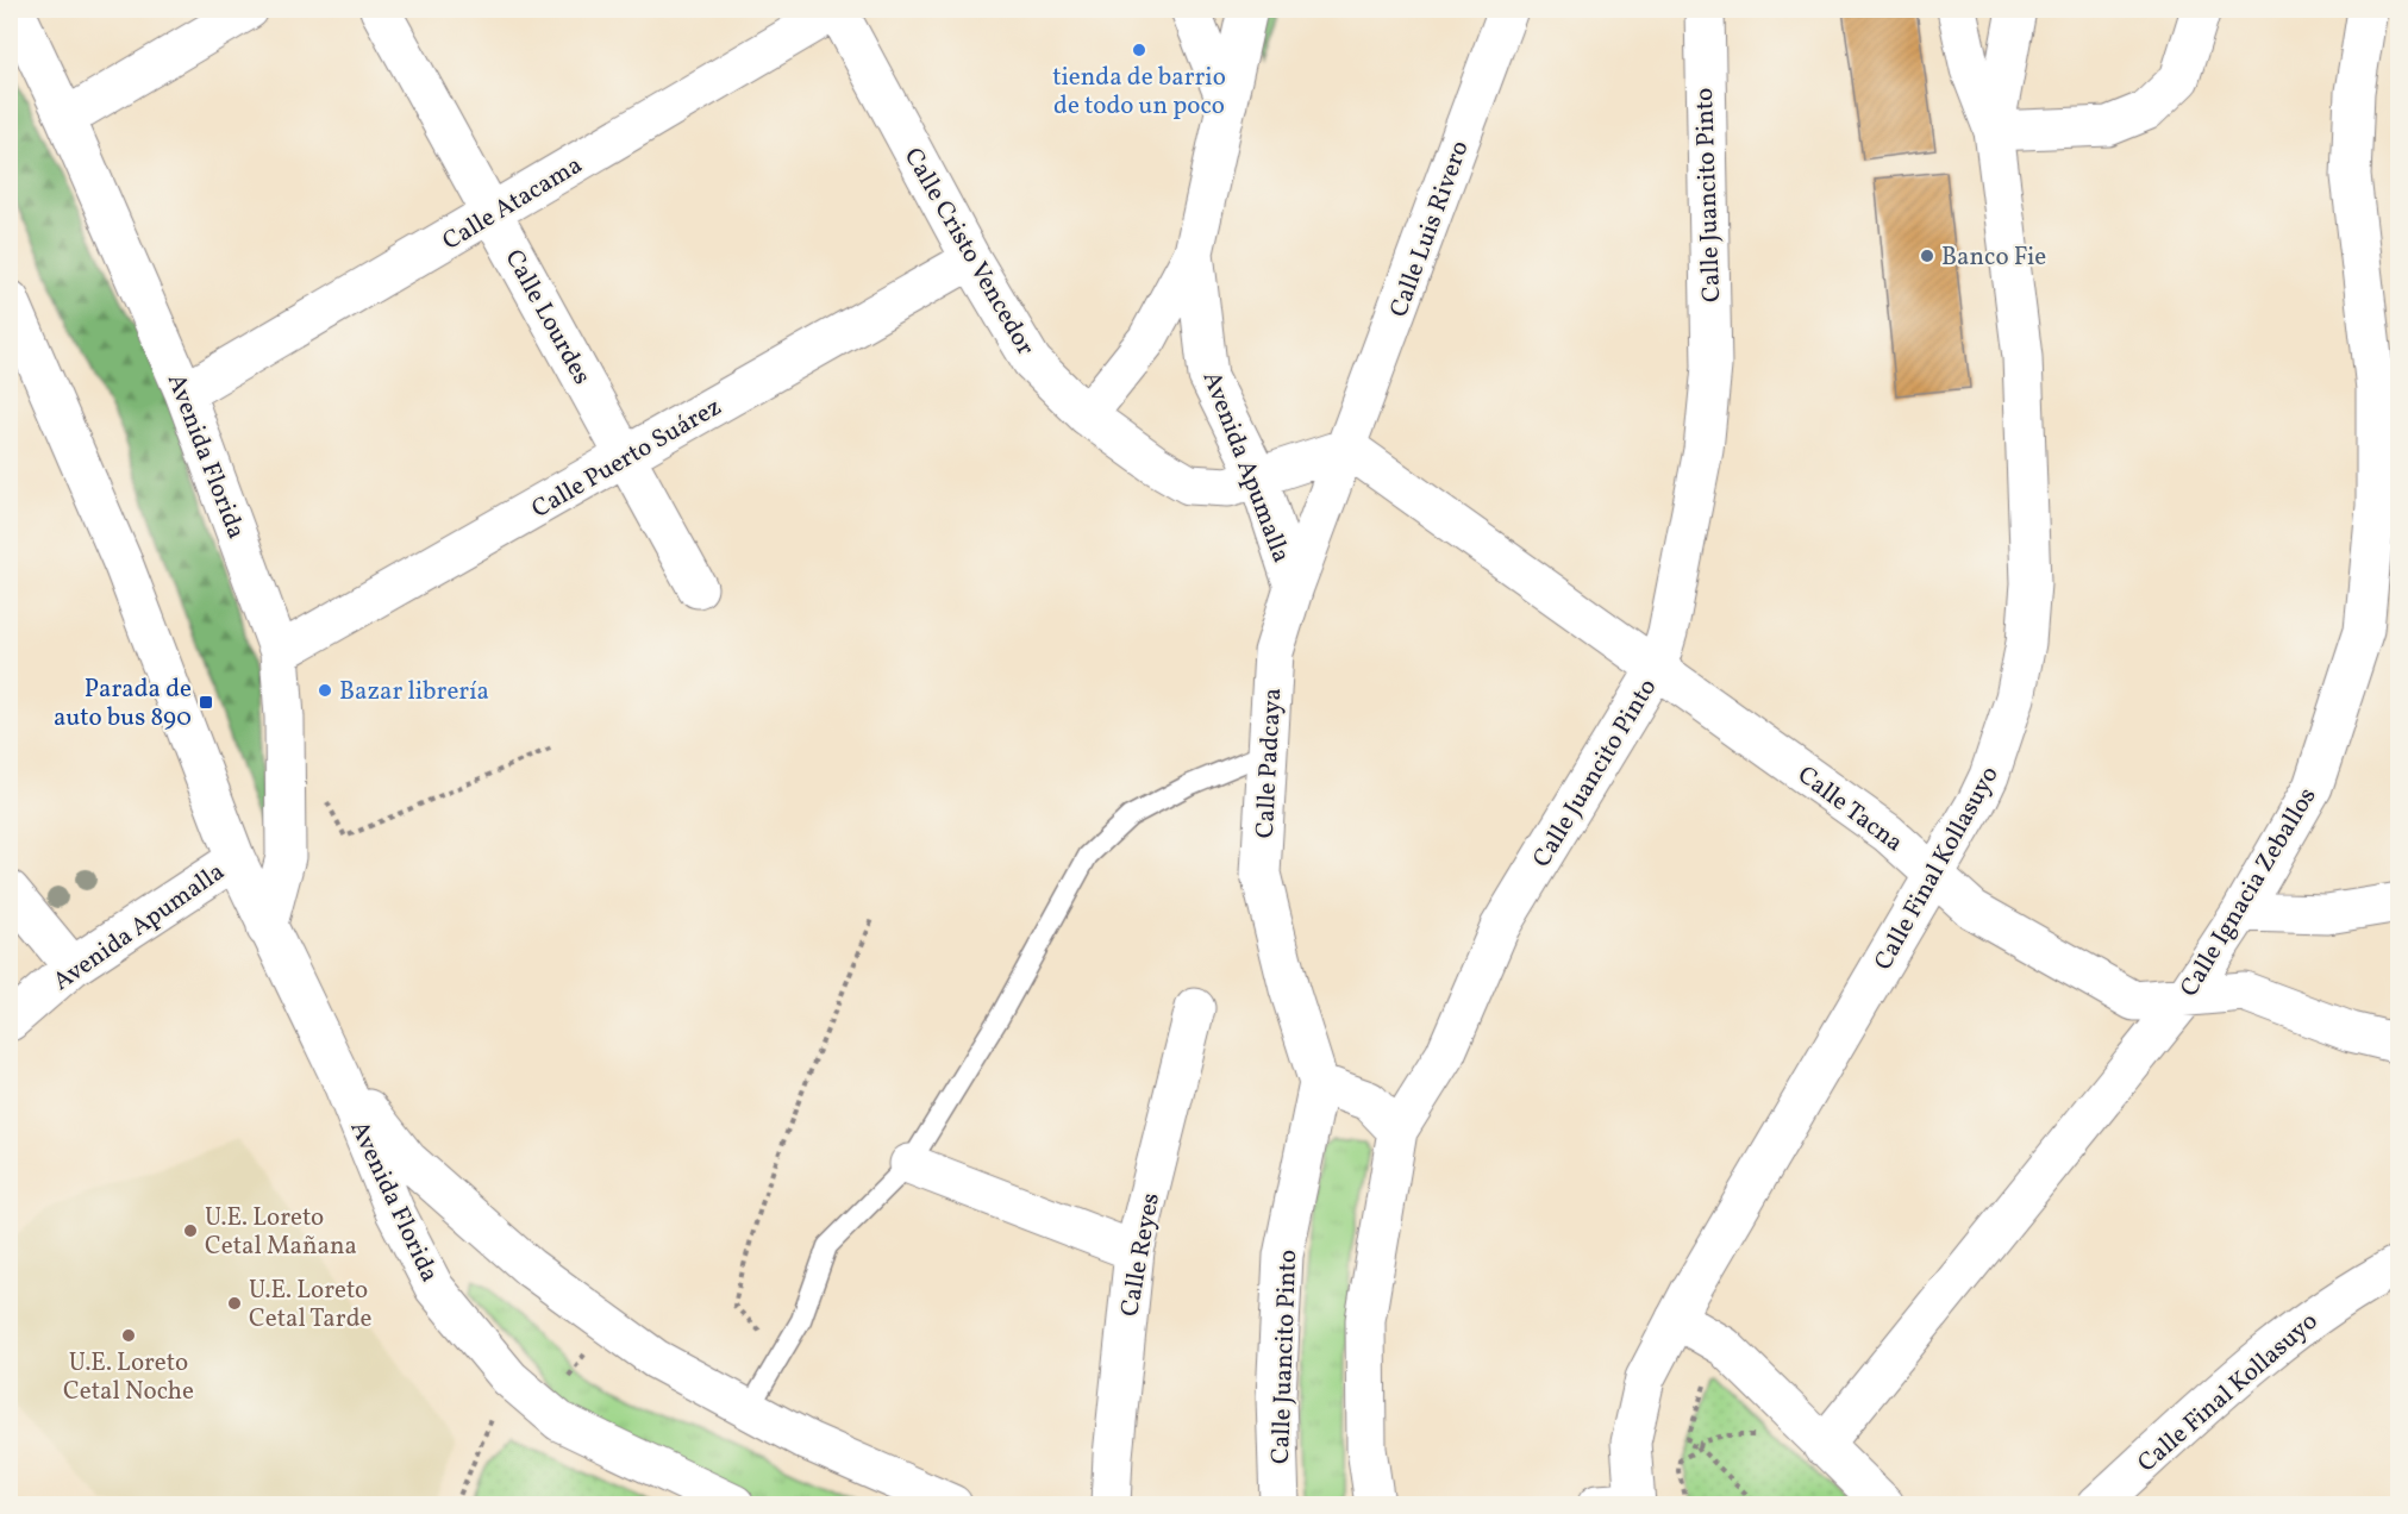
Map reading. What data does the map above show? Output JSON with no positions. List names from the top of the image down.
{
  "streets": {
    "street": [
      "Calle Juancito Pinto",
      "Calle Atacama",
      "Calle Luis Rivero",
      "Calle Cristo Vencedor",
      "Calle Lourdes",
      "Avenida Florida",
      "Calle Puerto Suárez",
      "Avenida Apumalla",
      "Calle Padcaya",
      "Calle Tacna",
      "Calle Final Kollasuyo",
      "Calle Ignacia Zeballos",
      "Calle Reyes"
    ]
  },
  "crossings": [
    ["Calle Juancito Pinto", "Calle Padcaya"],
    ["Calle Juancito Pinto", "Calle Tacna"],
    ["Calle Atacama", "Calle Cristo Vencedor"],
    ["Calle Atacama", "Calle Lourdes"],
    ["Calle Atacama", "Avenida Florida"],
    ["Calle Luis Rivero", "Calle Cristo Vencedor"],
    ["Calle Luis Rivero", "Calle Padcaya"],
    ["Calle Luis Rivero", "Calle Tacna"],
    ["Calle Cristo Vencedor", "Calle Puerto Suárez"],
    ["Calle Cristo Vencedor", "Avenida Apumalla"],
    ["Calle Cristo Vencedor", "Calle Padcaya"],
    ["Calle Cristo Vencedor", "Calle Tacna"],
    ["Calle Lourdes", "Calle Puerto Suárez"],
    ["Avenida Florida", "Calle Puerto Suárez"],
    ["Avenida Florida", "Avenida Apumalla"],
    ["Avenida Apumalla", "Calle Padcaya"],
    ["Calle Padcaya", "Calle Tacna"],
    ["Calle Tacna", "Calle Final Kollasuyo"],
    ["Calle Tacna", "Calle Ignacia Zeballos"]
  ],
  "places": {
    "other": [
      "tienda de barrio de todo un poco",
      "Banco Fie",
      "Bazar librería",
      "U.E. Loreto Cetal Mañana",
      "U.E. Loreto Cetal Tarde",
      "U.E. Loreto Cetal Noche"
    ],
    "transit": ["Parada de auto bus 890"]
  }
}
